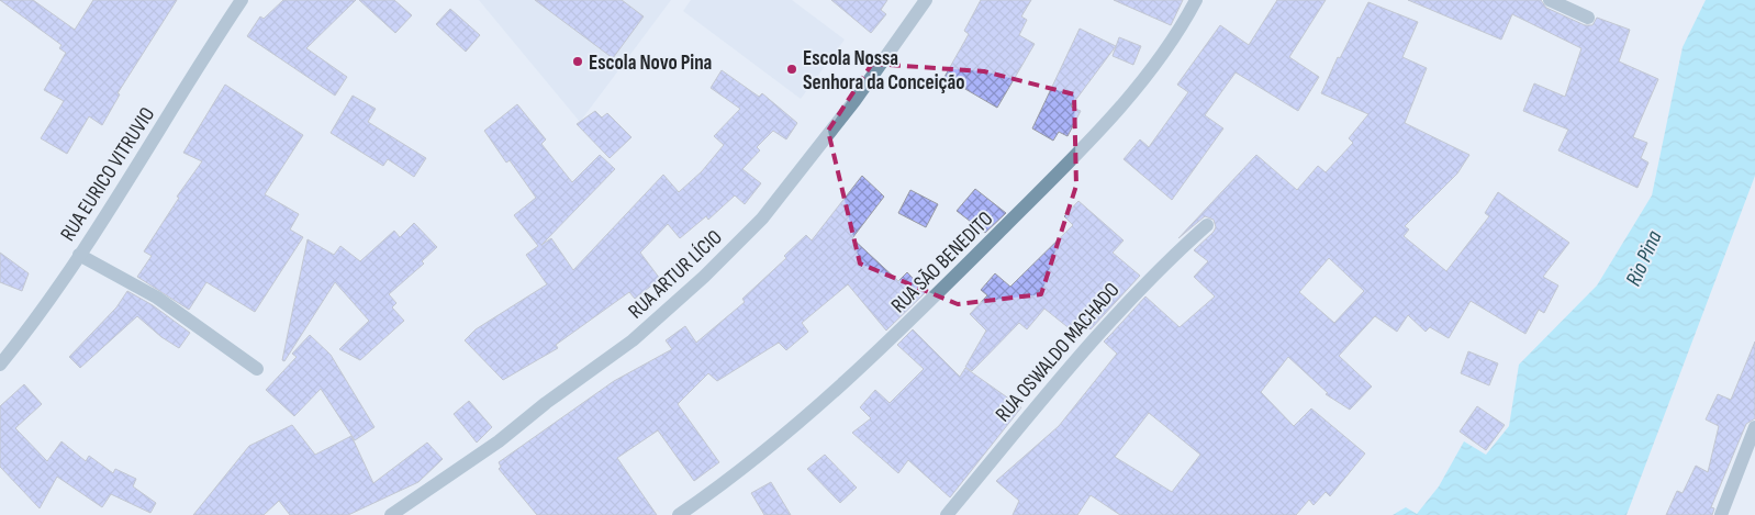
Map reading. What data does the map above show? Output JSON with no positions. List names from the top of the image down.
{
  "streets": {
    "street": [
      "RUA EURICO VITRUVIO",
      "RUA SÃO BENEDITO",
      "RUA ARTUR LÍCIO",
      "RUA OSWALDO MACHADO"
    ]
  },
  "water": ["Rio Pina"],
  "places": ["Escola Novo Pina", "Escola Nossa Senhora da Conceição"]
}
